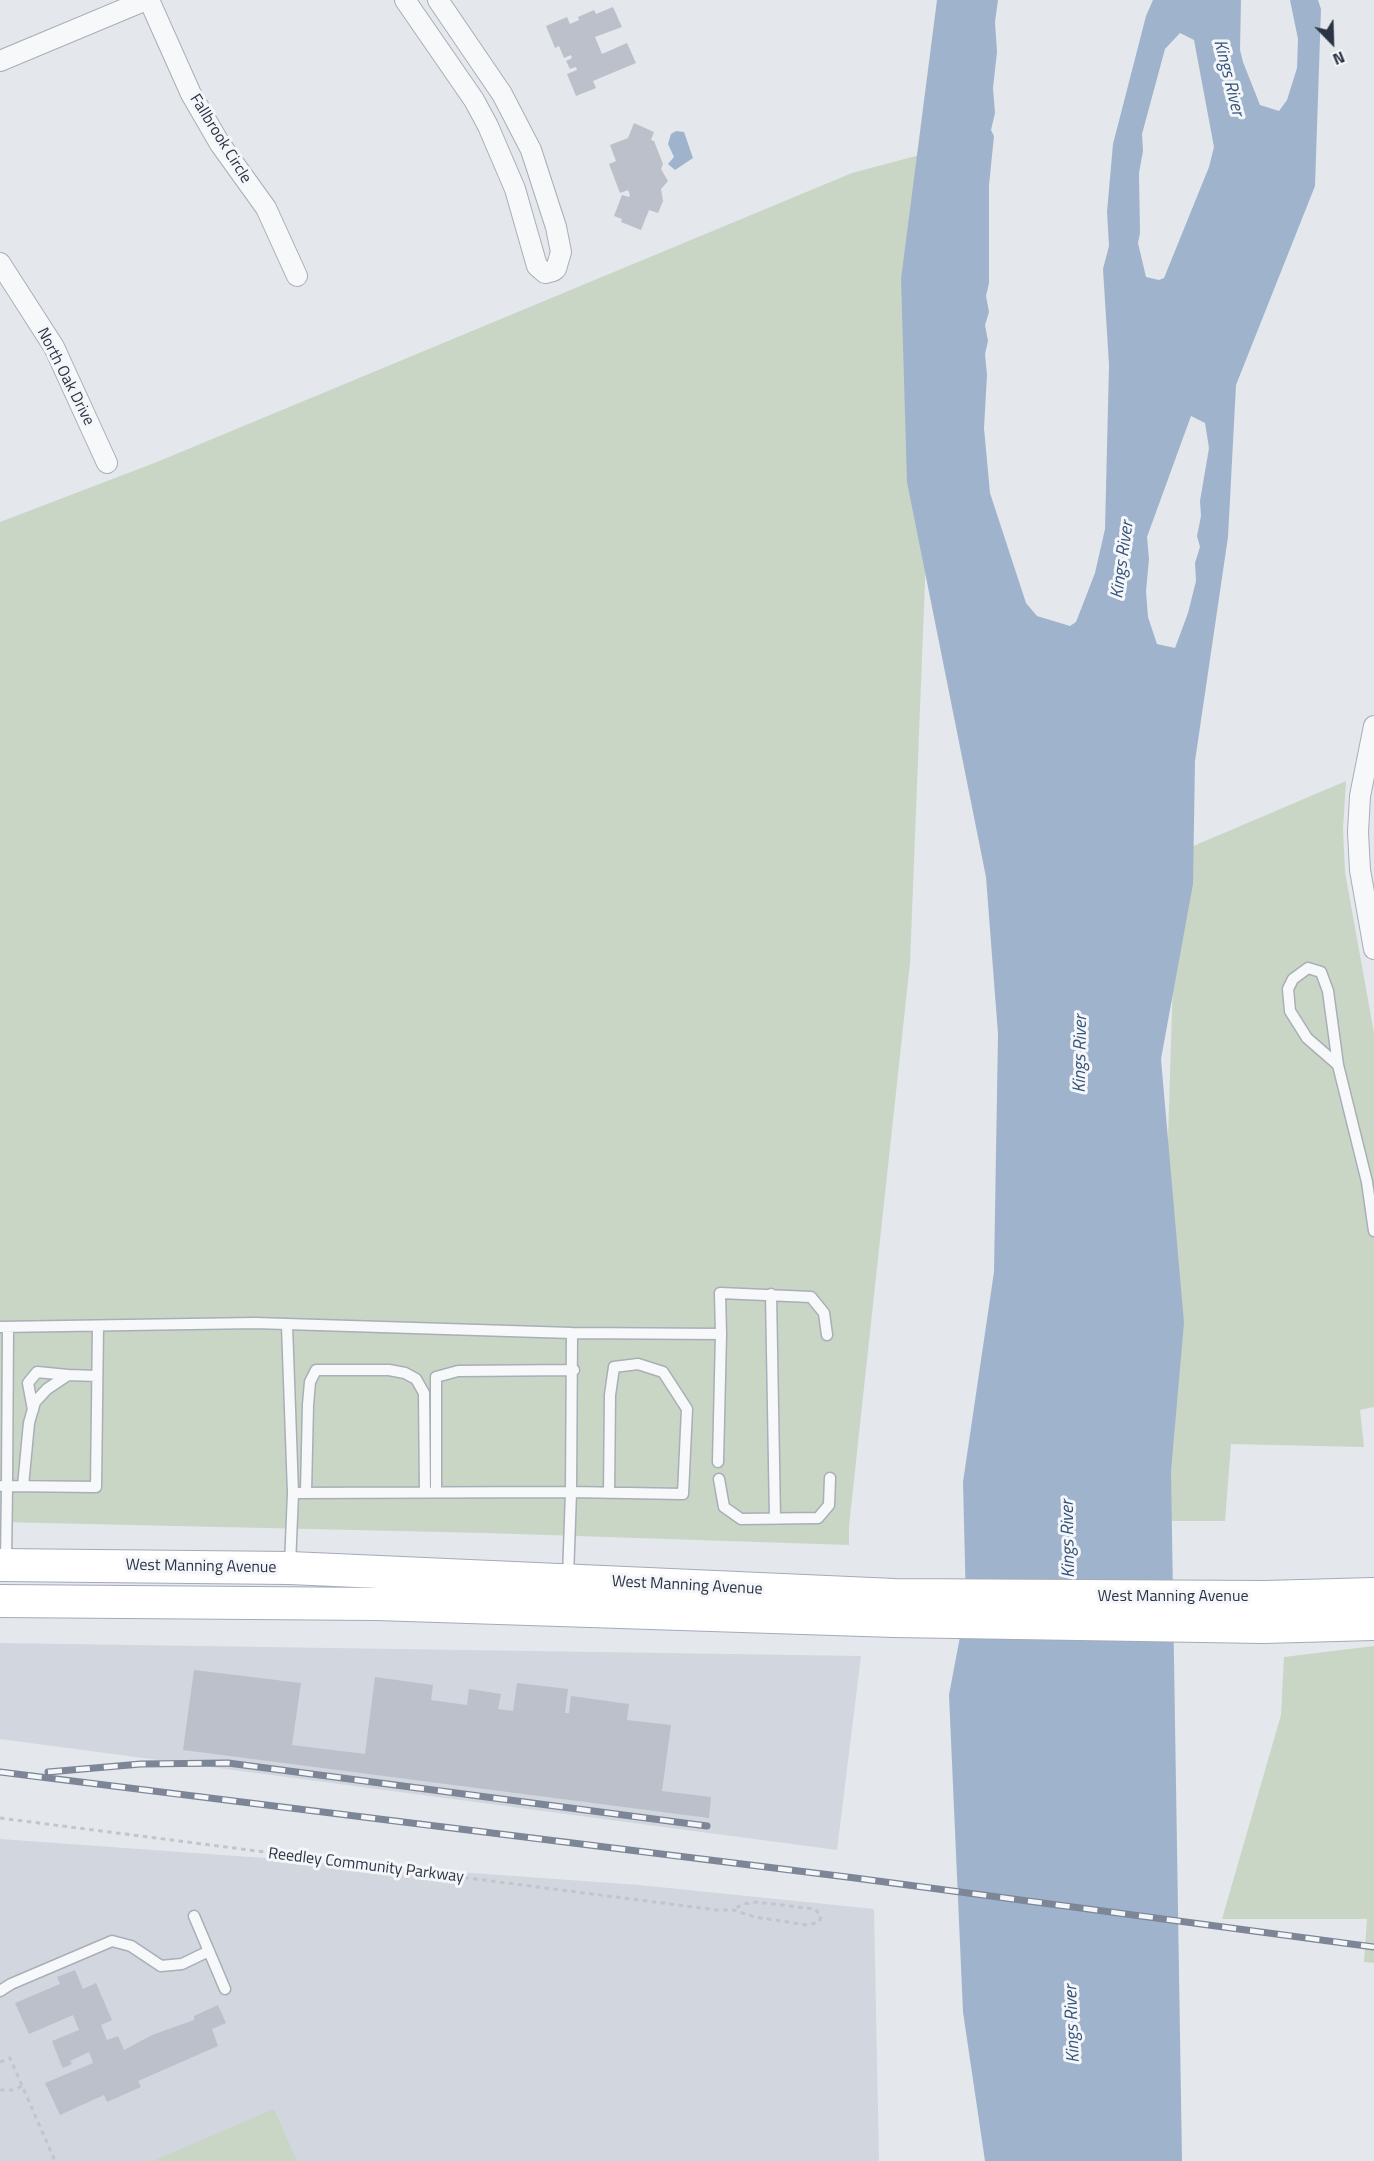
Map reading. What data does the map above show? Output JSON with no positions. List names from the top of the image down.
{
  "streets": {
    "main road": ["West Manning Avenue"],
    "street": ["Fallbrook Circle", "North Oak Drive"],
    "path": ["Reedley Community Parkway"]
  },
  "water": ["Kings River"],
  "north": "bottom right"
}
